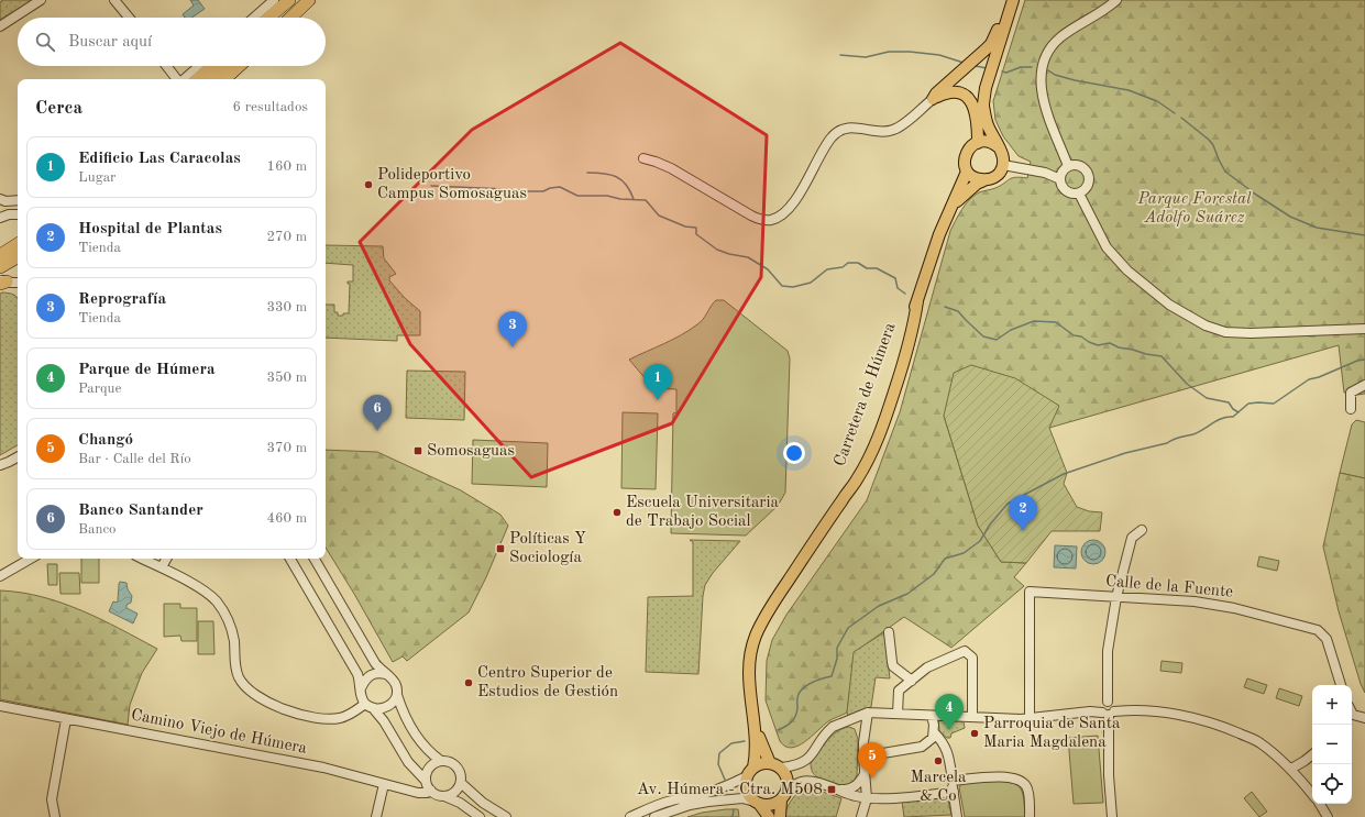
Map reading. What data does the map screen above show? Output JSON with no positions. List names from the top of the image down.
{
  "streets": {
    "main road": ["Carretera de Húmera"],
    "street": ["Calle de la Fuente", "Camino Viejo de Húmera"]
  },
  "parks": ["Parque Forestal Adolfo Suárez"],
  "places": {
    "other": [
      "Polideportivo Campus Somosaguas",
      "Escuela Universitaria de Trabajo Social",
      "Centro Superior de Estudios de Gestión",
      "Parroquia de Santa Maria Magdalena",
      "Marcela & Co"
    ],
    "transit": ["Somosaguas", "Políticas Y Sociología", "Av. Húmera - Ctra. M508"]
  },
  "page": {
    "search": "Buscar aquí",
    "heading": ["Cerca", "6 resultados"],
    "list": [
      {
        "mark": "1",
        "name": "Edificio Las Caracolas",
        "note": "Lugar",
        "value": "160 m"
      },
      {
        "mark": "2",
        "name": "Hospital de Plantas",
        "note": "Tienda",
        "value": "270 m"
      },
      {
        "mark": "3",
        "name": "Reprografía",
        "note": "Tienda",
        "value": "330 m"
      },
      {
        "mark": "4",
        "name": "Parque de Húmera",
        "note": "Parque",
        "value": "350 m"
      },
      {
        "mark": "5",
        "name": "Changó",
        "note": "Bar · Calle del Río",
        "value": "370 m"
      },
      {
        "mark": "6",
        "name": "Banco Santander",
        "note": "Banco",
        "value": "460 m"
      }
    ],
    "pins": [
      "3",
      "1",
      "6",
      "2",
      "4",
      "5"
    ],
    "map_buttons": ["+", "−"]
  }
}
